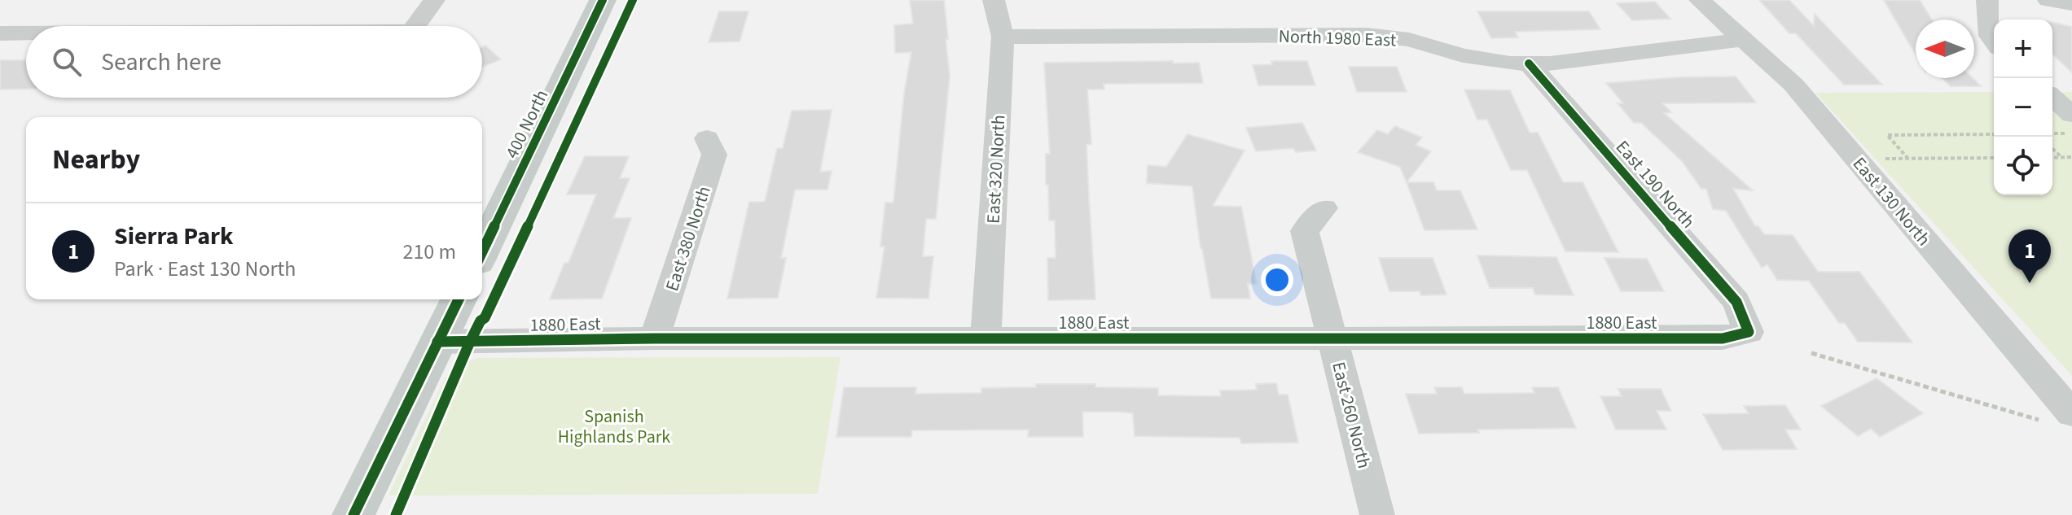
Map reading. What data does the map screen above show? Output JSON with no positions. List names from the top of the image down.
{
  "streets": {
    "main road": ["400 North"],
    "street": [
      "North 1980 East",
      "East 320 North",
      "East 190 North",
      "East 130 North",
      "East 380 North",
      "1880 East",
      "East 260 North"
    ]
  },
  "crossings": [
    ["North 1980 East", "East 320 North"],
    ["North 1980 East", "East 190 North"],
    ["North 1980 East", "East 130 North"],
    ["East 320 North", "1880 East"],
    ["East 190 North", "1880 East"],
    ["East 380 North", "1880 East"],
    ["1880 East", "East 260 North"]
  ],
  "parks": ["Spanish Highlands Park"],
  "north": "left",
  "page": {
    "map_buttons": ["+", "−"],
    "search": "Search here",
    "heading": "Nearby",
    "list": [
      {
        "mark": "1",
        "name": "Sierra Park",
        "note": "Park · East 130 North",
        "value": "210 m"
      }
    ],
    "pins": "1"
  }
}
